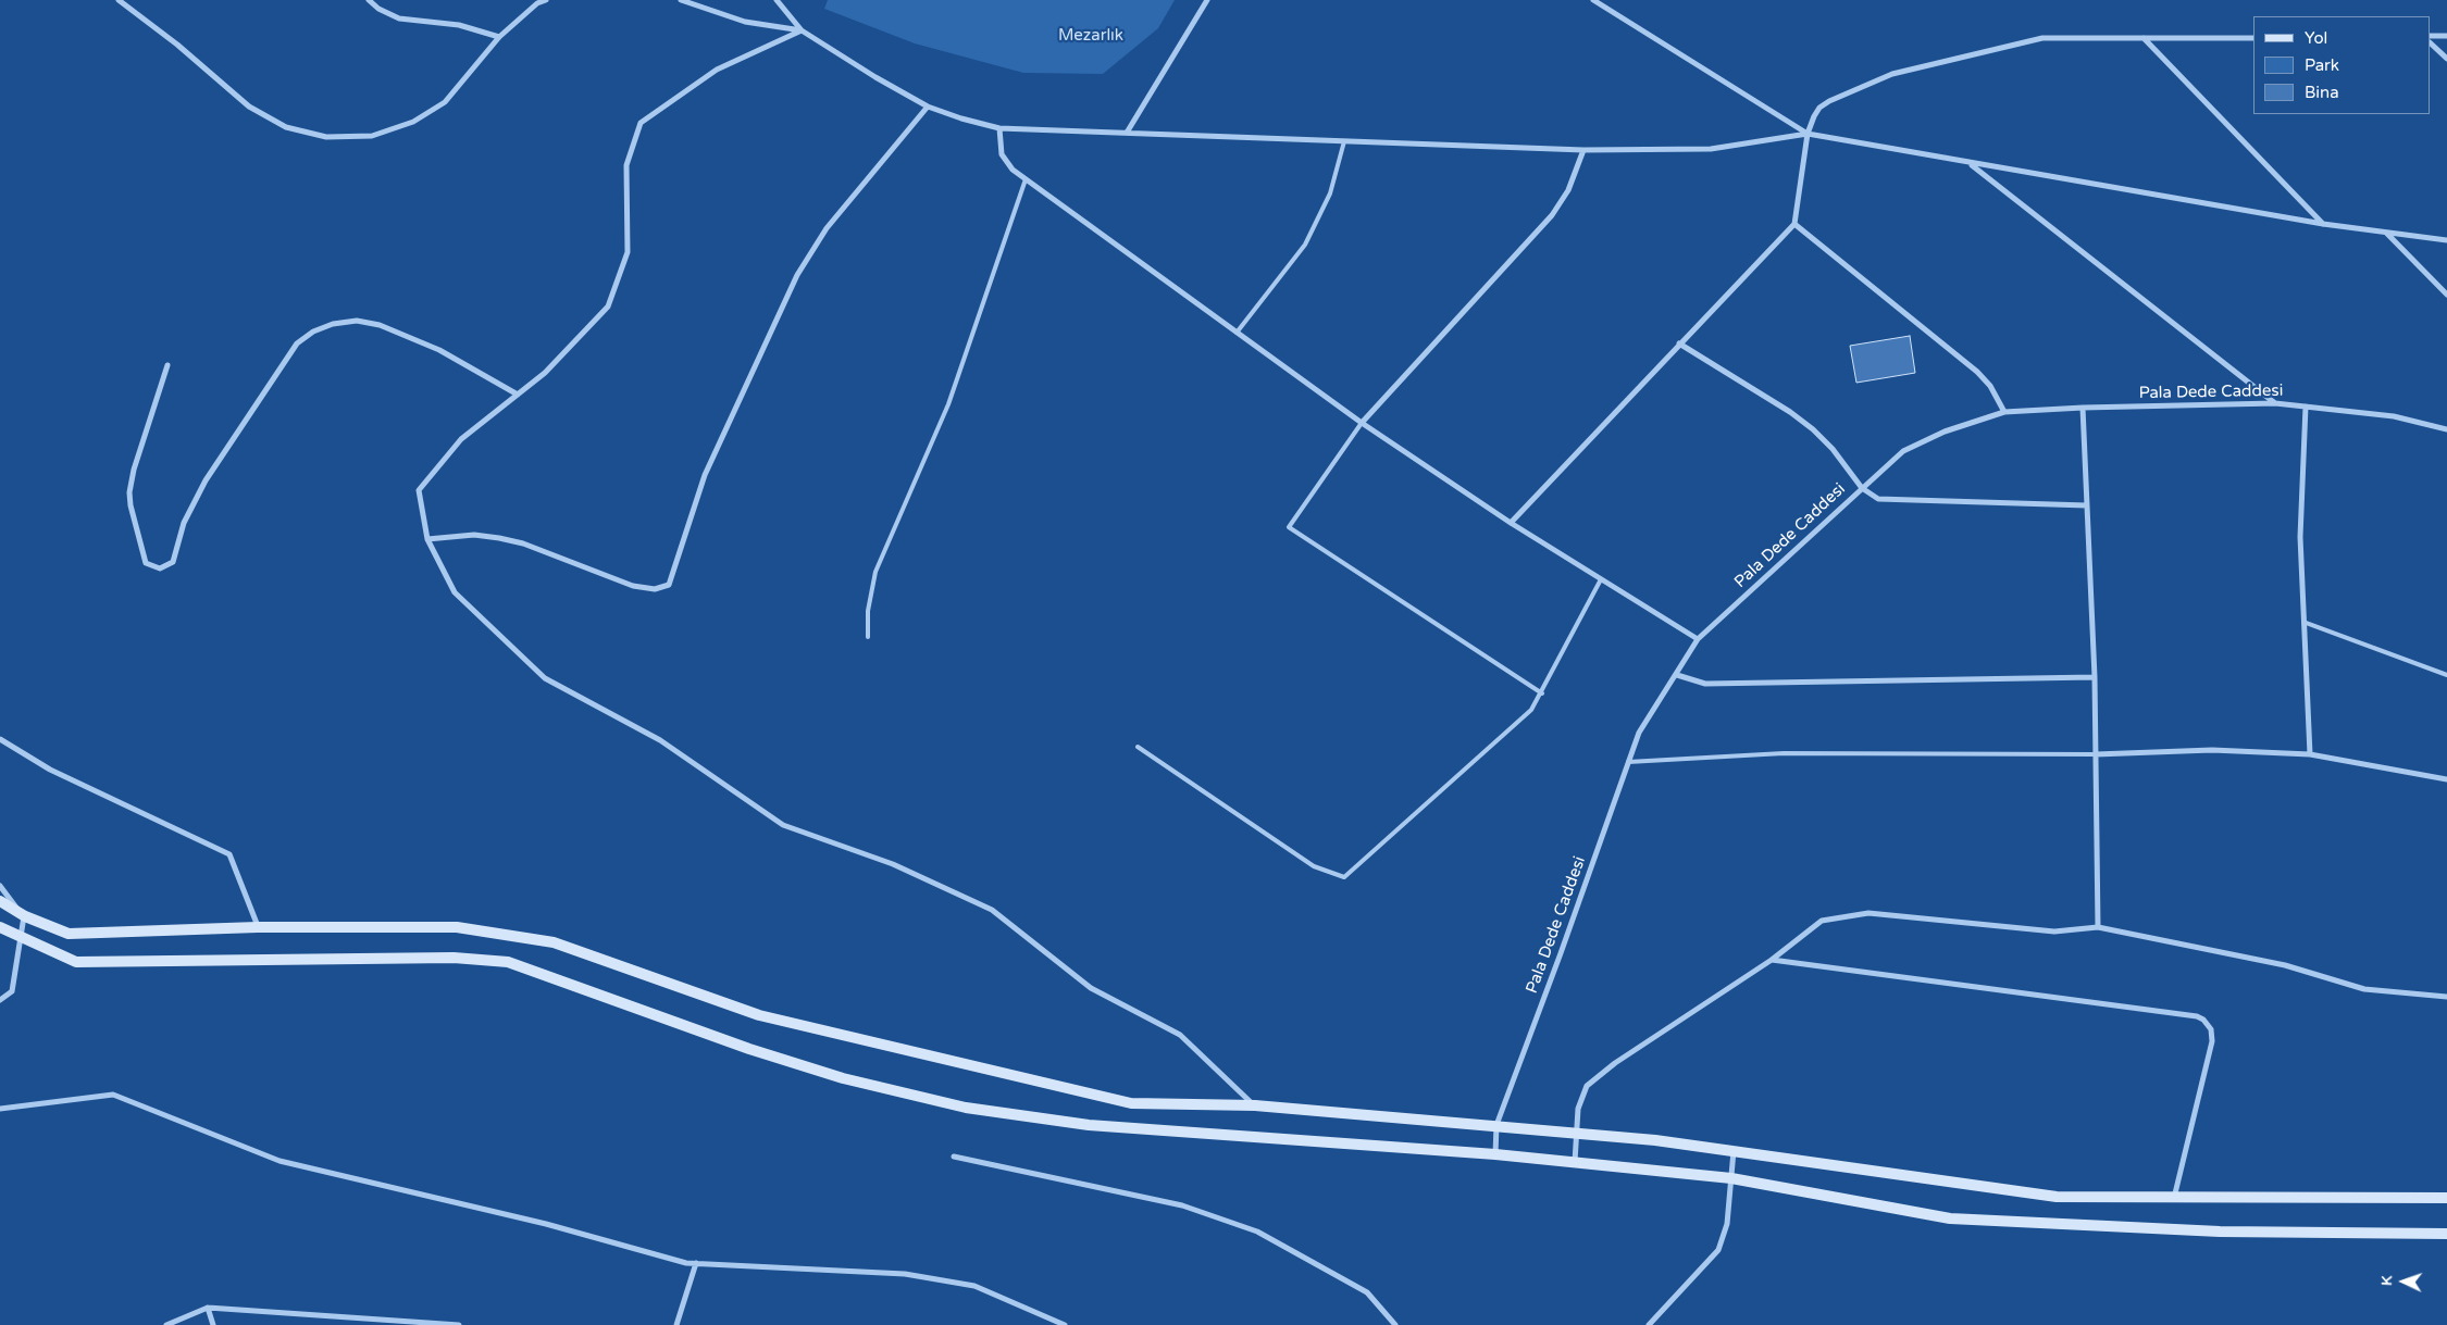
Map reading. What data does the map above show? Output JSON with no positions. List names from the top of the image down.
{
  "streets": {
    "street": ["Pala Dede Caddesi"]
  },
  "parks": ["Mezarlık"],
  "legend": ["Yol", "Park", "Bina"],
  "north": "left"
}
